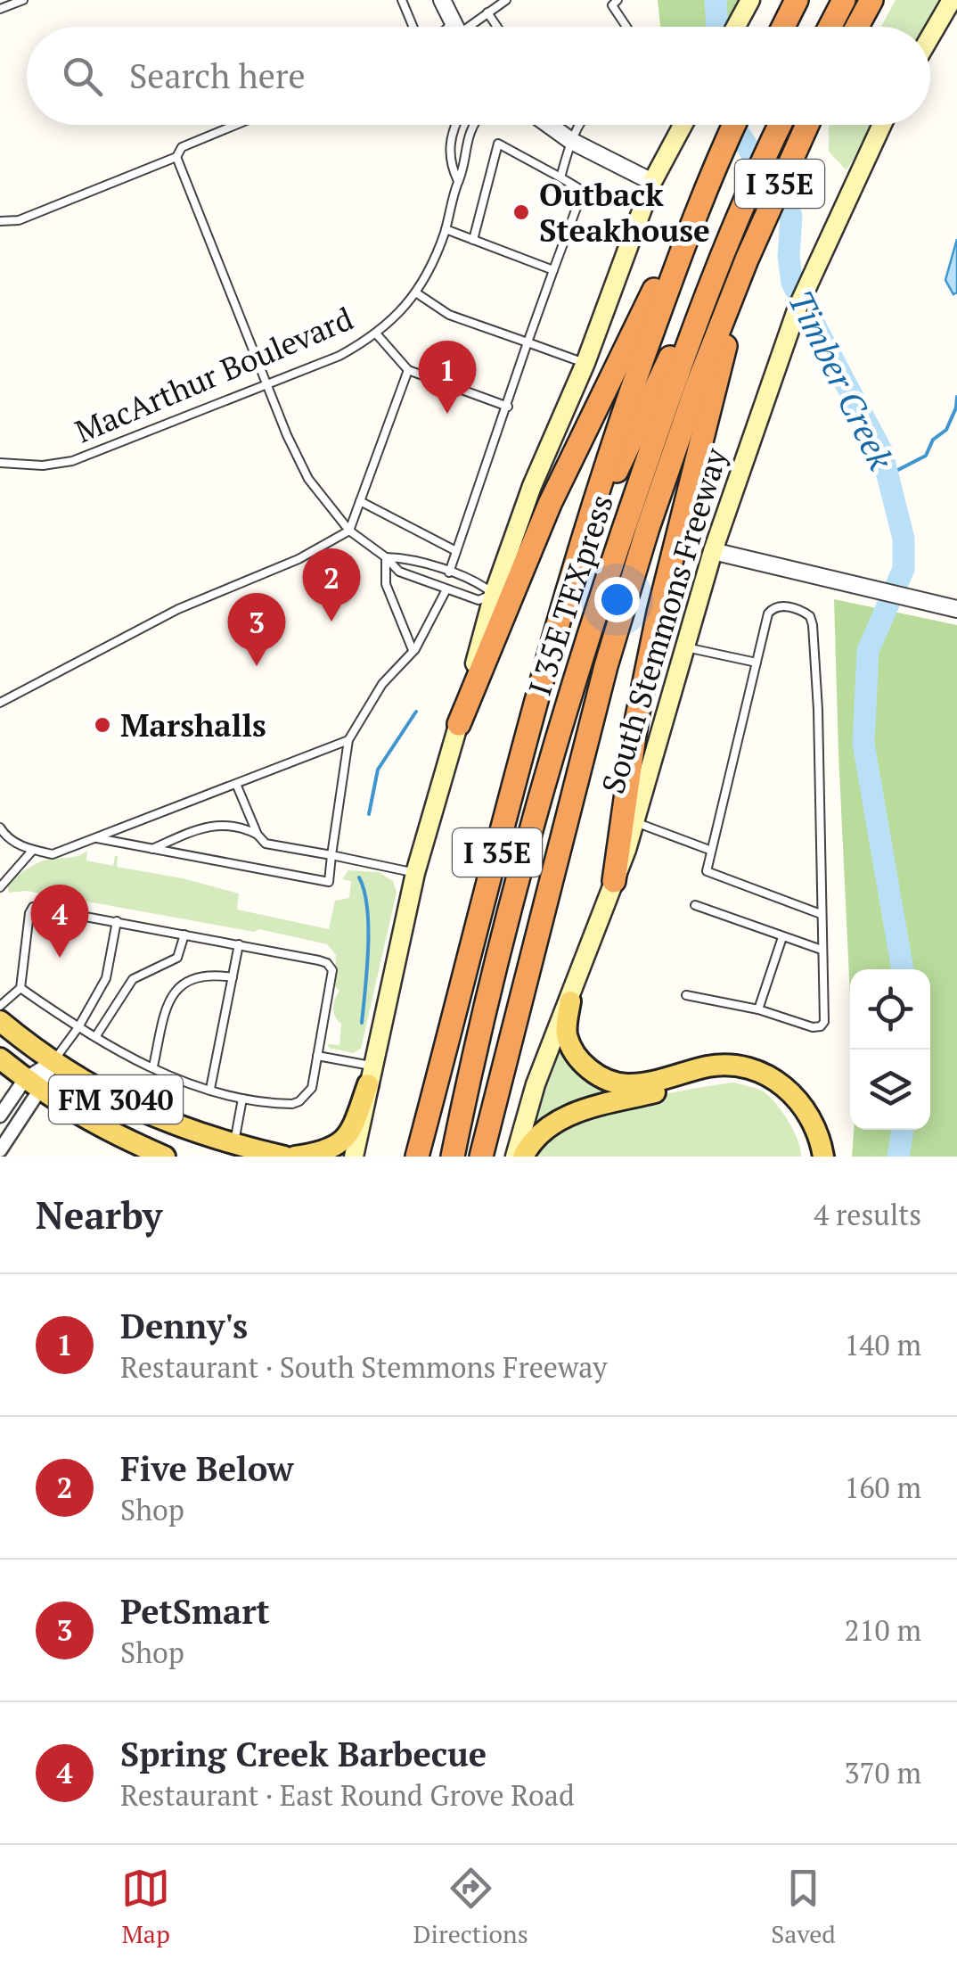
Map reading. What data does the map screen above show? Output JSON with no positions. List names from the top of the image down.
{
  "streets": {
    "highway": ["I 35E", "I 35E TEXpress", "South Stemmons Freeway"],
    "main road": ["FM 3040"],
    "lane": ["MacArthur Boulevard"]
  },
  "water": ["Timber Creek"],
  "places": ["Outback Steakhouse", "Marshalls"],
  "page": {
    "search": "Search here",
    "pins": [
      "1",
      "2",
      "3",
      "4"
    ],
    "heading": ["Nearby", "4 results"],
    "list": [
      {
        "mark": "1",
        "name": "Denny's",
        "note": "Restaurant · South Stemmons Freeway",
        "value": "140 m"
      },
      {
        "mark": "2",
        "name": "Five Below",
        "note": "Shop",
        "value": "160 m"
      },
      {
        "mark": "3",
        "name": "PetSmart",
        "note": "Shop",
        "value": "210 m"
      },
      {
        "mark": "4",
        "name": "Spring Creek Barbecue",
        "note": "Restaurant · East Round Grove Road",
        "value": "370 m"
      }
    ],
    "nav": ["Map", "Directions", "Saved"]
  }
}
